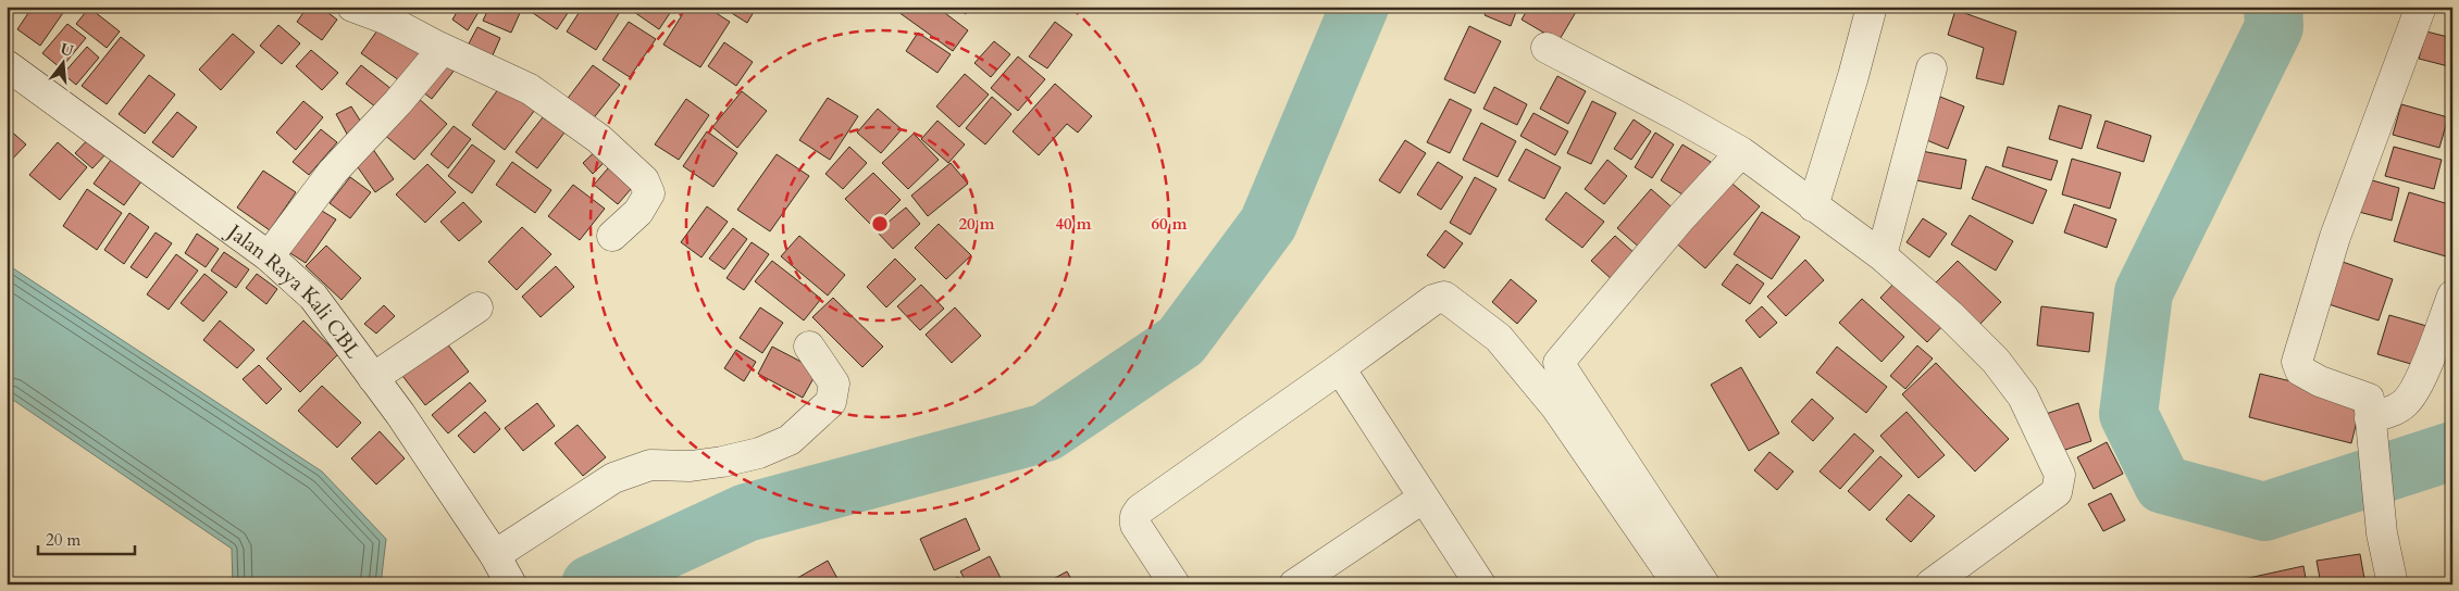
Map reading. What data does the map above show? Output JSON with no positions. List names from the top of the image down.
{
  "streets": {
    "street": ["Jalan Raya Kali CBL"]
  },
  "scale_bar": "20 m",
  "north": "top",
  "rings": ["20 m", "40 m", "60 m"]
}
